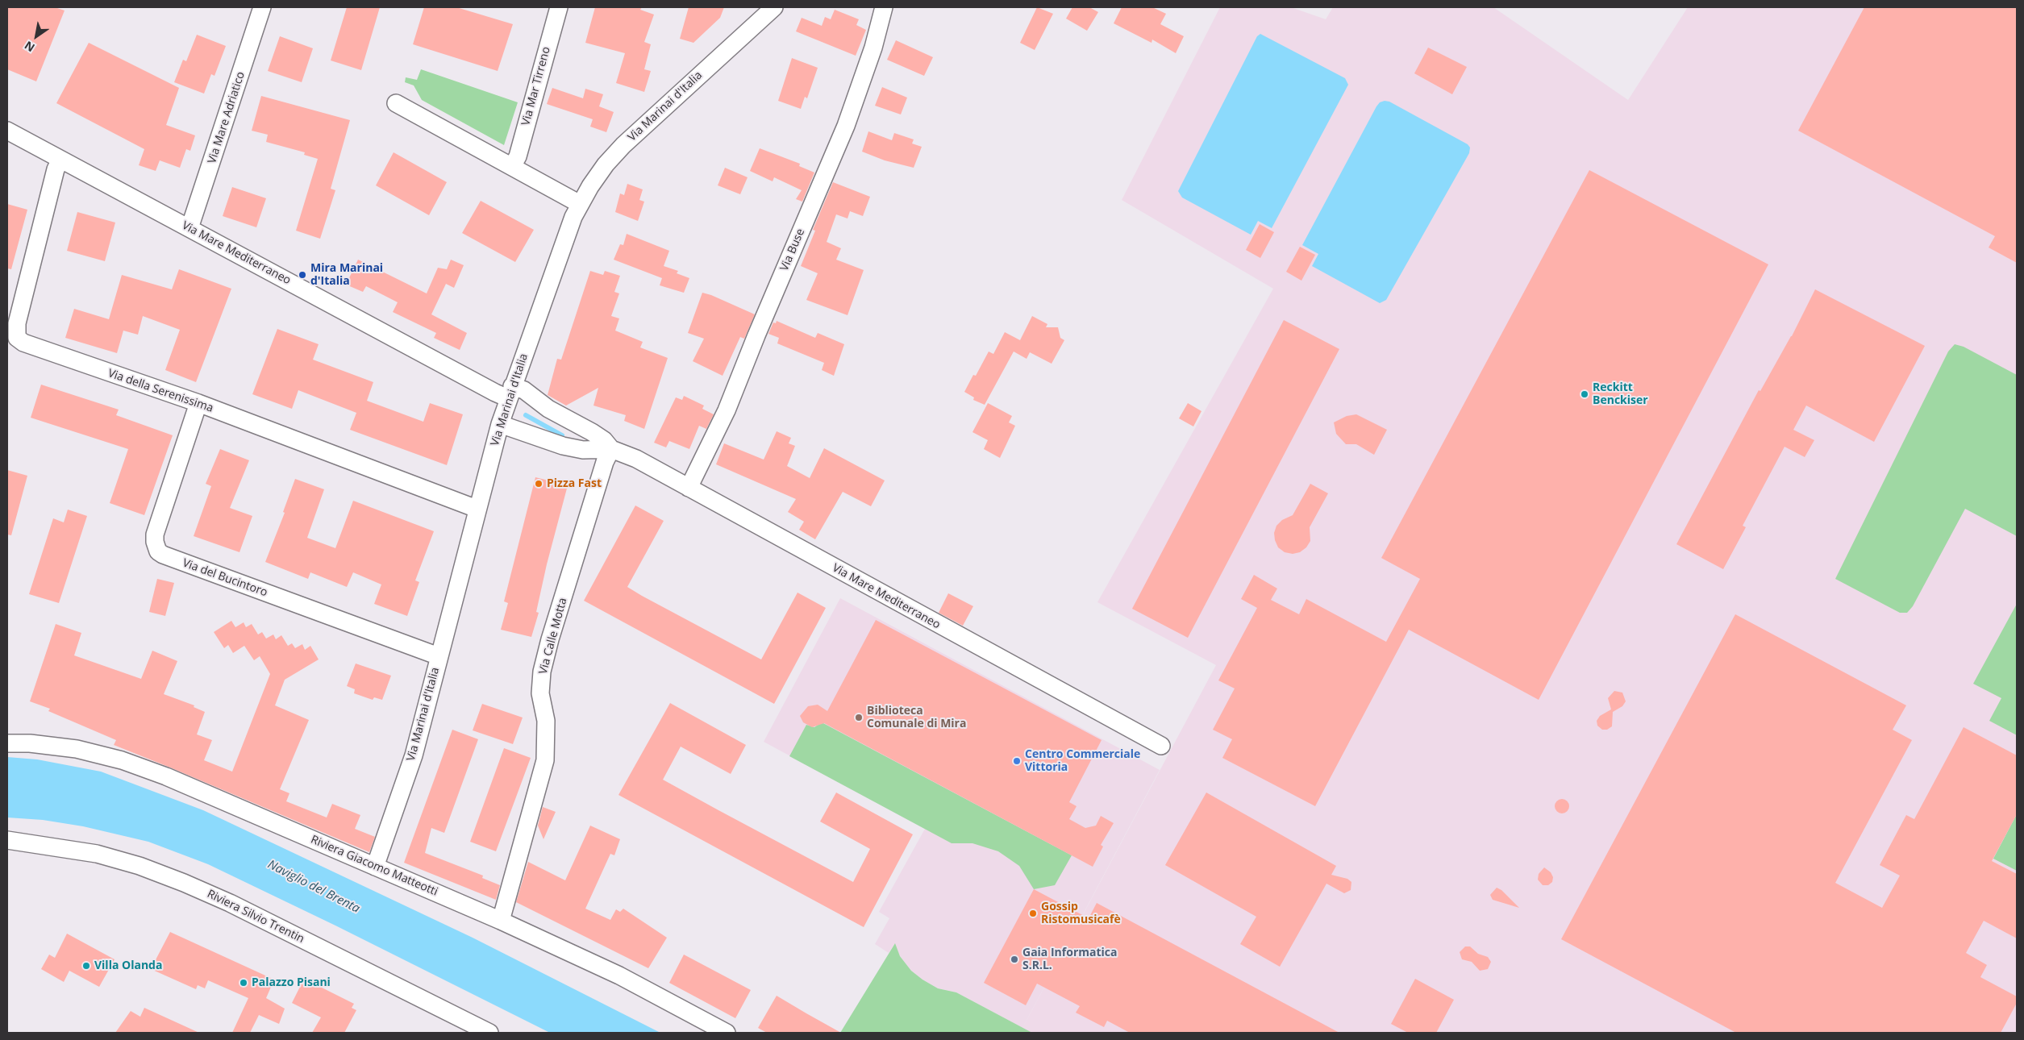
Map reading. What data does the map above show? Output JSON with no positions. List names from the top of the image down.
{
  "streets": {
    "street": [
      "Via Mar Tirreno",
      "Via Marinai d'Italia",
      "Via Mare Adriatico",
      "Via Buse",
      "Via Mare Mediterraneo",
      "Via della Serenissima",
      "Via del Bucintoro",
      "Via Calle Motta",
      "Riviera Giacomo Matteotti",
      "Riviera Silvio Trentin"
    ]
  },
  "crossings": [
    ["Via Marinai d'Italia", "Via Mare Mediterraneo"],
    ["Via Marinai d'Italia", "Via della Serenissima"],
    ["Via Marinai d'Italia", "Via del Bucintoro"],
    ["Via Marinai d'Italia", "Riviera Giacomo Matteotti"],
    ["Via Mare Adriatico", "Via Mare Mediterraneo"],
    ["Via Buse", "Via Mare Mediterraneo"],
    ["Via Mare Mediterraneo", "Via della Serenissima"],
    ["Via Mare Mediterraneo", "Via Calle Motta"],
    ["Via della Serenissima", "Via del Bucintoro"],
    ["Via Calle Motta", "Riviera Giacomo Matteotti"]
  ],
  "water": ["Naviglio del Brenta"],
  "places": [
    "Mira Marinai d'Italia",
    "Reckitt Benckiser",
    "Pizza Fast",
    "Biblioteca Comunale di Mira",
    "Centro Commerciale Vittoria",
    "Gossip Ristomusicafè",
    "Gaia Informatica S.R.L.",
    "Villa Olanda",
    "Palazzo Pisani"
  ],
  "north": "bottom left"
}
